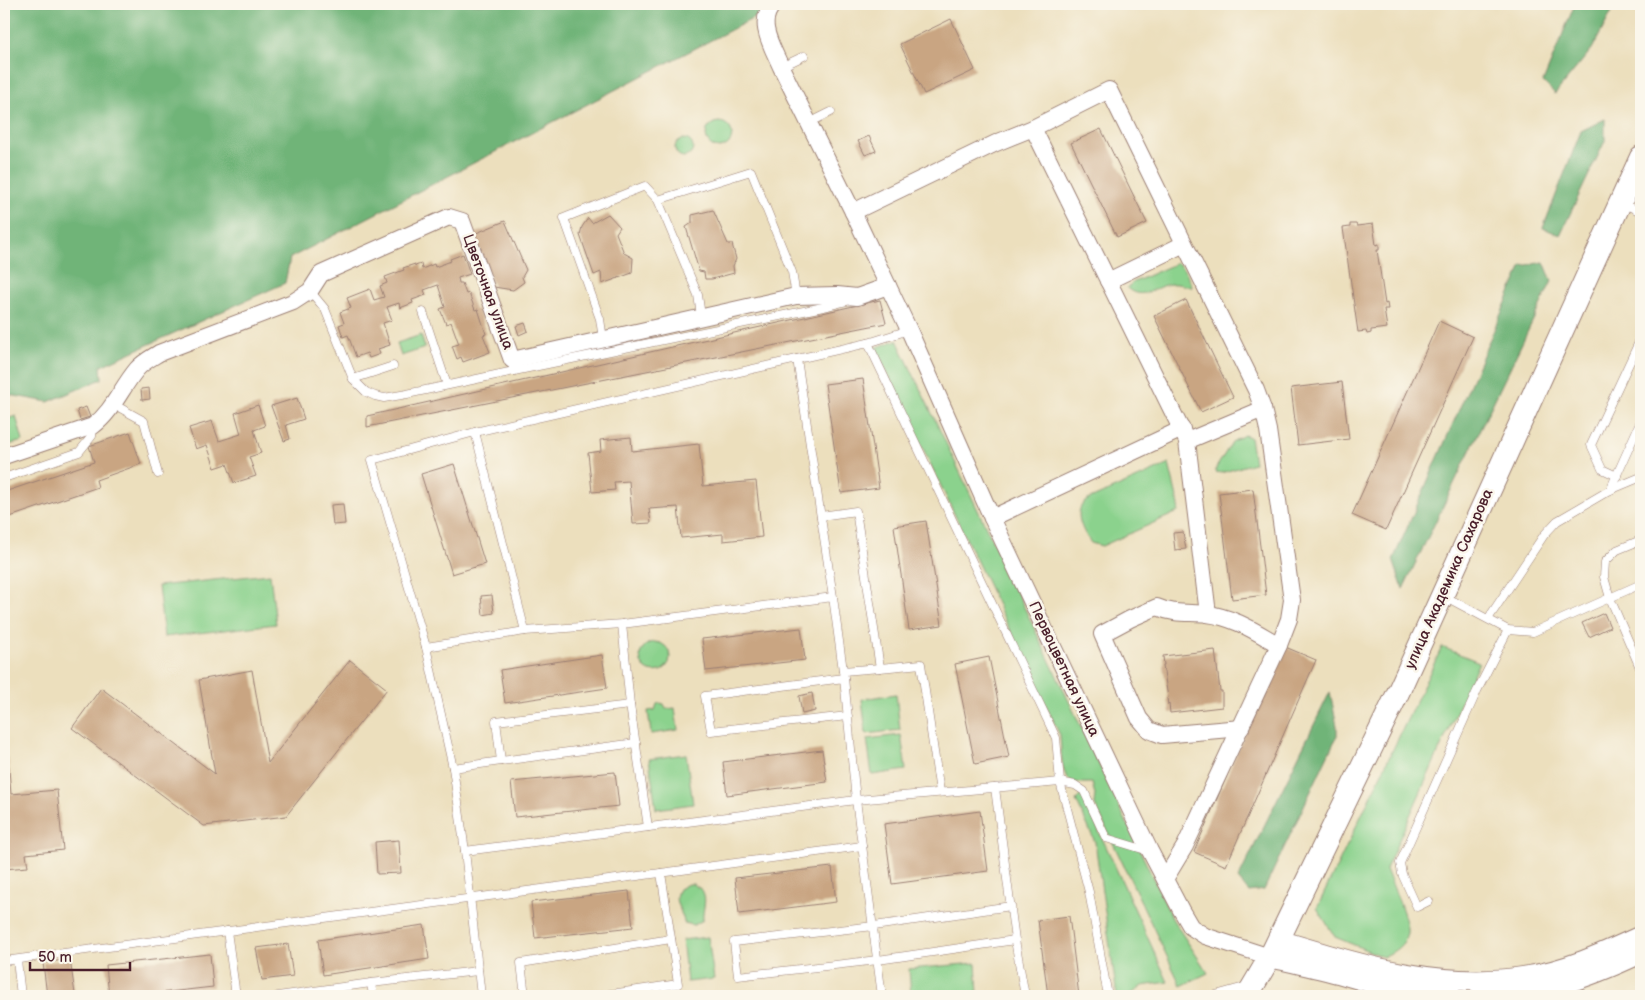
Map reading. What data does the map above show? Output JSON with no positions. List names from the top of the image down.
{
  "streets": {
    "main road": ["улица Академика Сахарова"],
    "street": ["Цветочная улица", "Первоцветная улица"]
  },
  "crossings": [
    ["Цветочная улица", "Первоцветная улица"],
    ["улица Академика Сахарова", "Первоцветная улица"]
  ],
  "scale_bar": "50 m"
}
